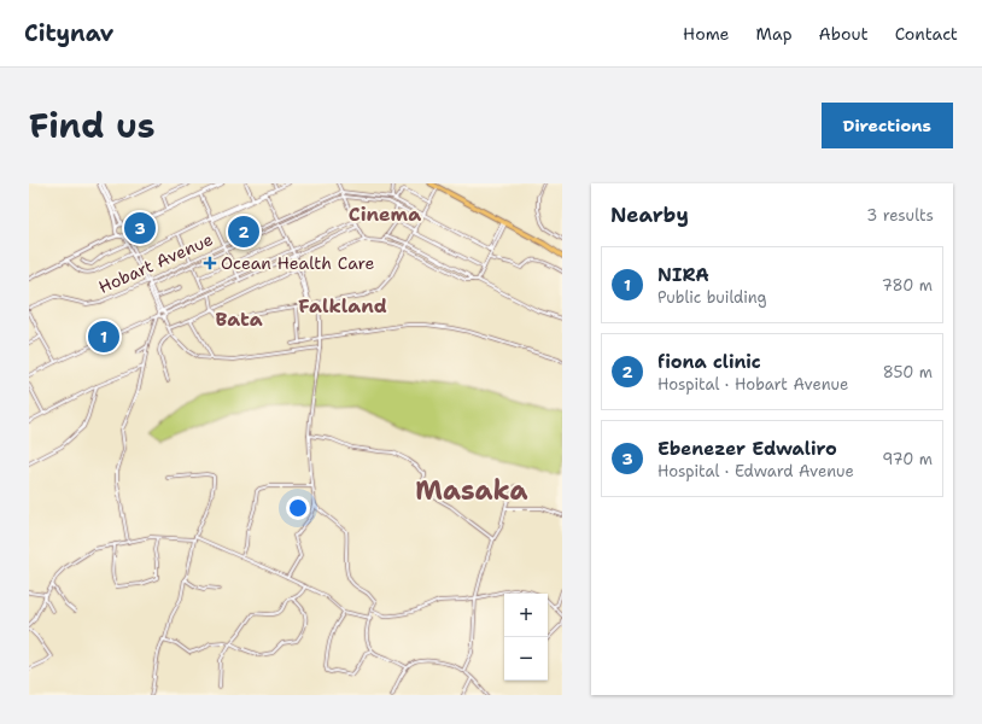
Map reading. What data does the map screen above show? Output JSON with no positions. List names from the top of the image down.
{
  "streets": {
    "street": ["Hobart Avenue"]
  },
  "districts": [
    "Cinema",
    "Falkland",
    "Bata",
    "Masaka"
  ],
  "places": {
    "health": ["Ocean Health Care"]
  },
  "page": {
    "header": "Citynav",
    "nav": [
      "Home",
      "Map",
      "About",
      "Contact"
    ],
    "title": "Find us",
    "buttons": "Directions",
    "heading": ["Nearby", "3 results"],
    "pins": ["3", "2", "1"],
    "list": [
      {
        "mark": "1",
        "name": "NIRA",
        "note": "Public building",
        "value": "780 m"
      },
      {
        "mark": "2",
        "name": "fiona clinic",
        "note": "Hospital · Hobart Avenue",
        "value": "850 m"
      },
      {
        "mark": "3",
        "name": "Ebenezer Edwaliro",
        "note": "Hospital · Edward Avenue",
        "value": "970 m"
      }
    ],
    "map_buttons": ["+", "−"]
  }
}
